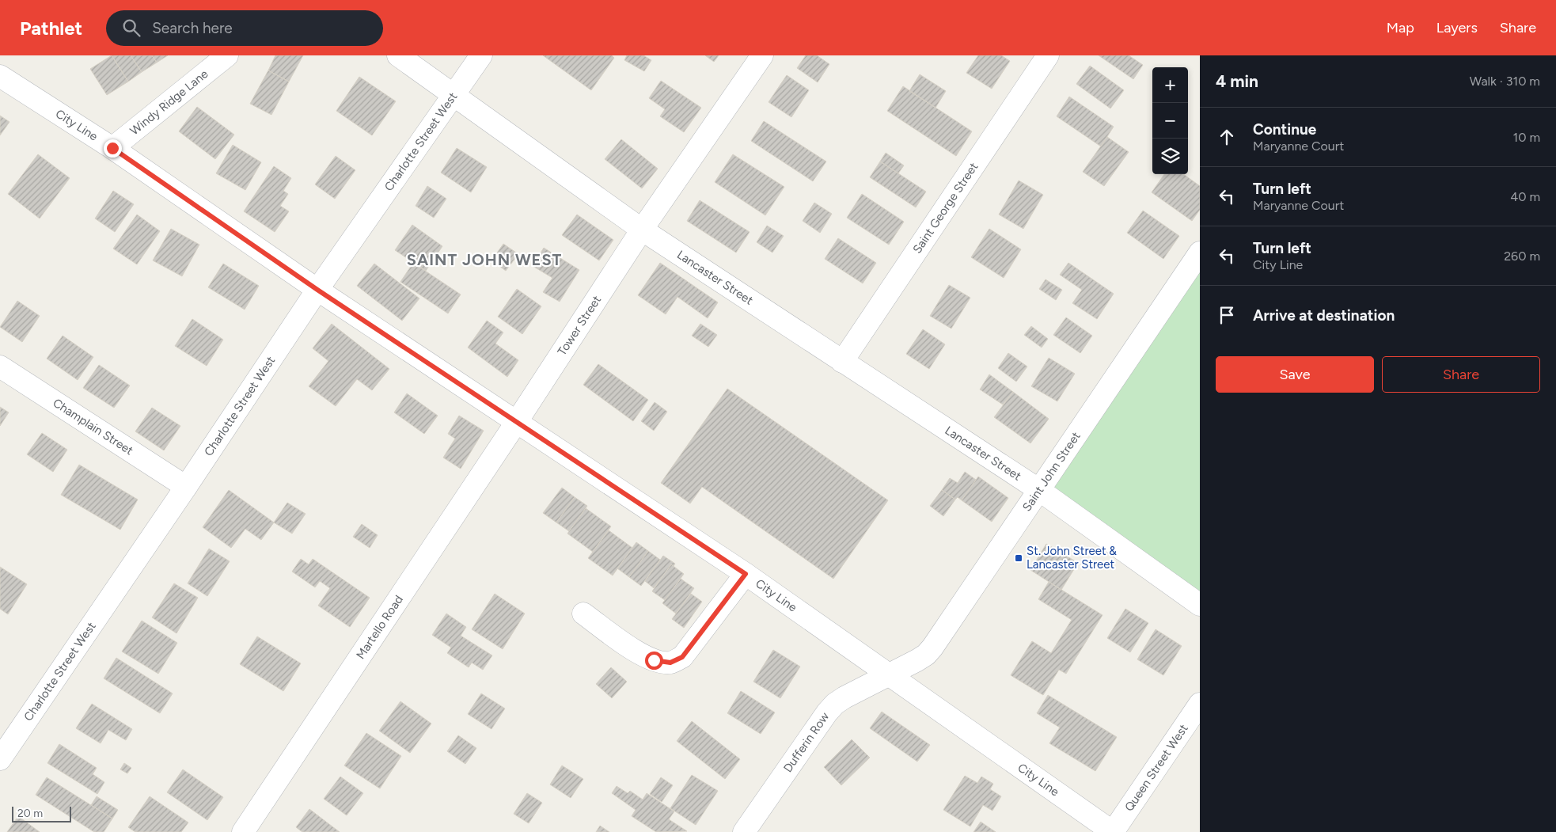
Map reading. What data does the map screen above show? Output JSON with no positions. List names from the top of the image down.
{
  "streets": {
    "street": [
      "Windy Ridge Lane",
      "City Line",
      "Charlotte Street West",
      "Saint George Street",
      "Lancaster Street",
      "Tower Street",
      "Champlain Street",
      "Saint John Street",
      "Martello Road",
      "Dufferin Row",
      "Queen Street West"
    ]
  },
  "crossings": [
    ["Windy Ridge Lane", "City Line"],
    ["City Line", "Charlotte Street West"],
    ["City Line", "Tower Street"],
    ["City Line", "Saint John Street"],
    ["City Line", "Martello Road"],
    ["City Line", "Dufferin Row"],
    ["City Line", "Queen Street West"],
    ["Charlotte Street West", "Lancaster Street"],
    ["Charlotte Street West", "Champlain Street"],
    ["Saint George Street", "Lancaster Street"],
    ["Lancaster Street", "Tower Street"],
    ["Lancaster Street", "Saint John Street"],
    ["Tower Street", "Martello Road"],
    ["Saint John Street", "Dufferin Row"]
  ],
  "districts": ["SAINT JOHN WEST"],
  "places": {
    "transit": ["St. John Street & Lancaster Street"]
  },
  "scale_bar": "20 m",
  "page": {
    "header": "Pathlet",
    "search": "Search here",
    "nav": ["Map", "Layers", "Share"],
    "heading": ["4 min", "Walk · 310 m"],
    "map_buttons": ["+", "−"],
    "list": [
      ["Continue", "Maryanne Court", "10 m"],
      ["Turn left", "Maryanne Court", "40 m"],
      ["Turn left", "City Line", "260 m"],
      "Arrive at destination"
    ],
    "buttons": ["Save", "Share"],
    "scale": "20 m"
  }
}
